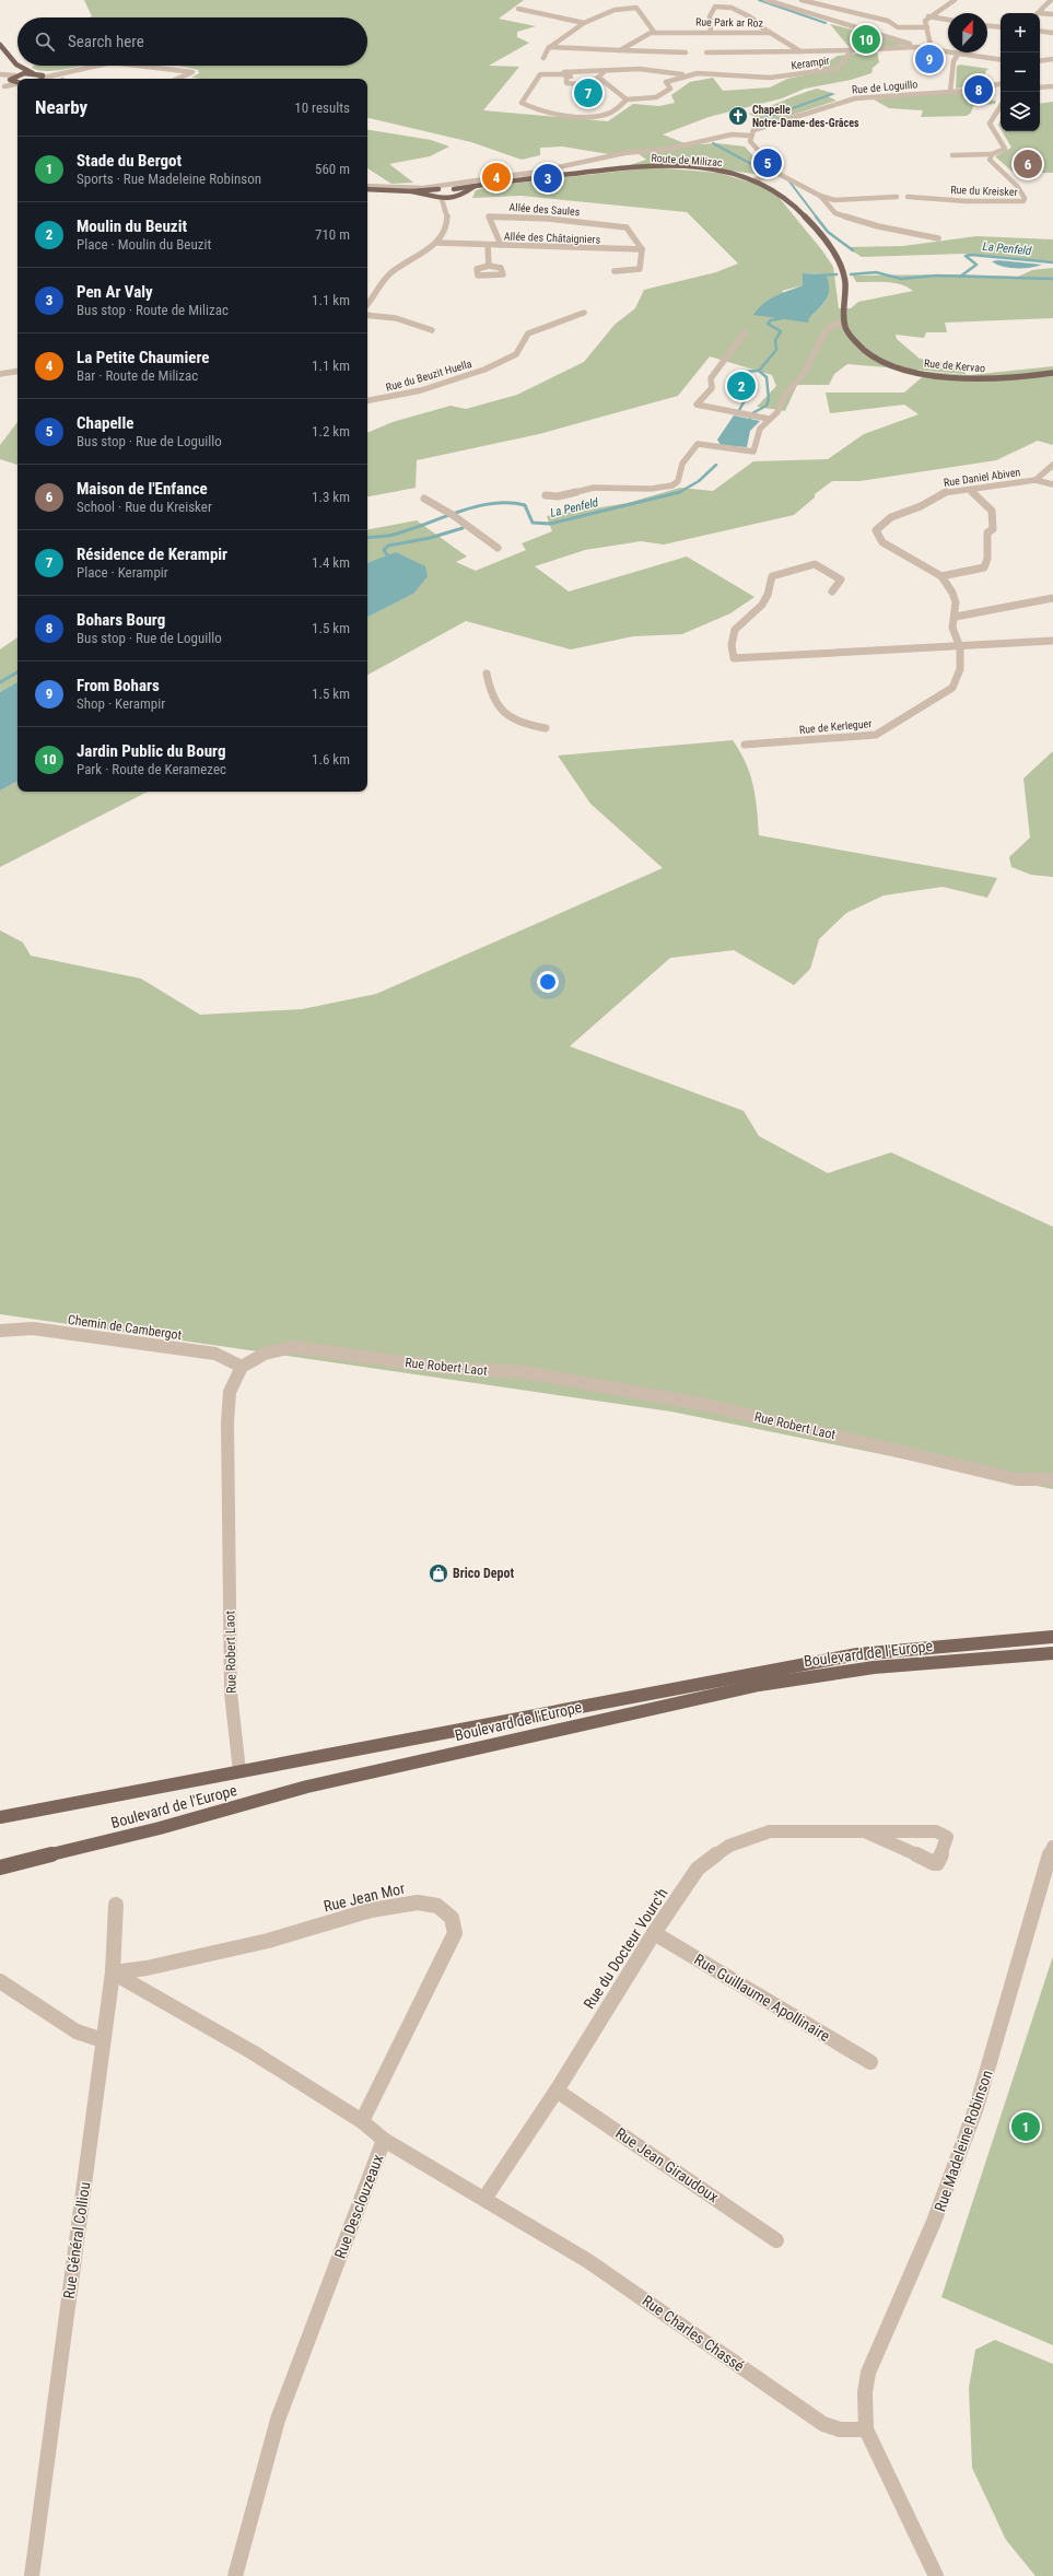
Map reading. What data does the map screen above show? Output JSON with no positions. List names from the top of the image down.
{
  "streets": {
    "main road": ["Route de Milizac", "Rue de Kervao", "Boulevard de l'Europe"],
    "street": [
      "Rue Park ar Roz",
      "Kerampir",
      "Rue de Loguillo",
      "Rue du Kreisker",
      "Allée des Saules",
      "Allée des Châtaigniers",
      "Rue du Beuzit Huella",
      "Rue Daniel Abiven",
      "Rue de Kerleguer",
      "Chemin de Cambergot",
      "Rue Robert Laot",
      "Rue Jean Mor",
      "Rue du Docteur Vourc'h",
      "Rue Guillaume Apollinaire",
      "Rue Madeleine Robinson",
      "Rue Jean Giraudoux",
      "Rue Desclouzeaux",
      "Rue Général Colliou",
      "Rue Charles Chassé"
    ]
  },
  "crossings": [
    ["Rue de Loguillo", "Route de Milizac"],
    ["Route de Milizac", "Rue de Kervao"],
    ["Allée des Saules", "Allée des Châtaigniers"],
    ["Chemin de Cambergot", "Rue Robert Laot"],
    ["Rue Robert Laot", "Boulevard de l'Europe"],
    ["Rue Jean Mor", "Rue Desclouzeaux"],
    ["Rue Jean Mor", "Rue Général Colliou"],
    ["Rue du Docteur Vourc'h", "Rue Guillaume Apollinaire"],
    ["Rue du Docteur Vourc'h", "Rue Jean Giraudoux"],
    ["Rue du Docteur Vourc'h", "Rue Charles Chassé"],
    ["Rue Madeleine Robinson", "Rue Charles Chassé"],
    ["Rue Desclouzeaux", "Rue Général Colliou"],
    ["Rue Desclouzeaux", "Rue Charles Chassé"]
  ],
  "water": ["La Penfeld"],
  "places": {
    "church": ["Chapelle Notre-Dame-des-Grâces"],
    "shop": ["Brico Depot"]
  },
  "north": "top",
  "page": {
    "map_buttons": ["+", "−"],
    "search": "Search here",
    "pins": [
      "10",
      "9",
      "8",
      "7",
      "5",
      "6",
      "4",
      "3",
      "2",
      "1"
    ],
    "heading": ["Nearby", "10 results"],
    "list": [
      {
        "mark": "1",
        "name": "Stade du Bergot",
        "note": "Sports · Rue Madeleine Robinson",
        "value": "560 m"
      },
      {
        "mark": "2",
        "name": "Moulin du Beuzit",
        "note": "Place · Moulin du Beuzit",
        "value": "710 m"
      },
      {
        "mark": "3",
        "name": "Pen Ar Valy",
        "note": "Bus stop · Route de Milizac",
        "value": "1.1 km"
      },
      {
        "mark": "4",
        "name": "La Petite Chaumiere",
        "note": "Bar · Route de Milizac",
        "value": "1.1 km"
      },
      {
        "mark": "5",
        "name": "Chapelle",
        "note": "Bus stop · Rue de Loguillo",
        "value": "1.2 km"
      },
      {
        "mark": "6",
        "name": "Maison de l'Enfance",
        "note": "School · Rue du Kreisker",
        "value": "1.3 km"
      },
      {
        "mark": "7",
        "name": "Résidence de Kerampir",
        "note": "Place · Kerampir",
        "value": "1.4 km"
      },
      {
        "mark": "8",
        "name": "Bohars Bourg",
        "note": "Bus stop · Rue de Loguillo",
        "value": "1.5 km"
      },
      {
        "mark": "9",
        "name": "From Bohars",
        "note": "Shop · Kerampir",
        "value": "1.5 km"
      },
      {
        "mark": "10",
        "name": "Jardin Public du Bourg",
        "note": "Park · Route de Keramezec",
        "value": "1.6 km"
      }
    ]
  }
}
